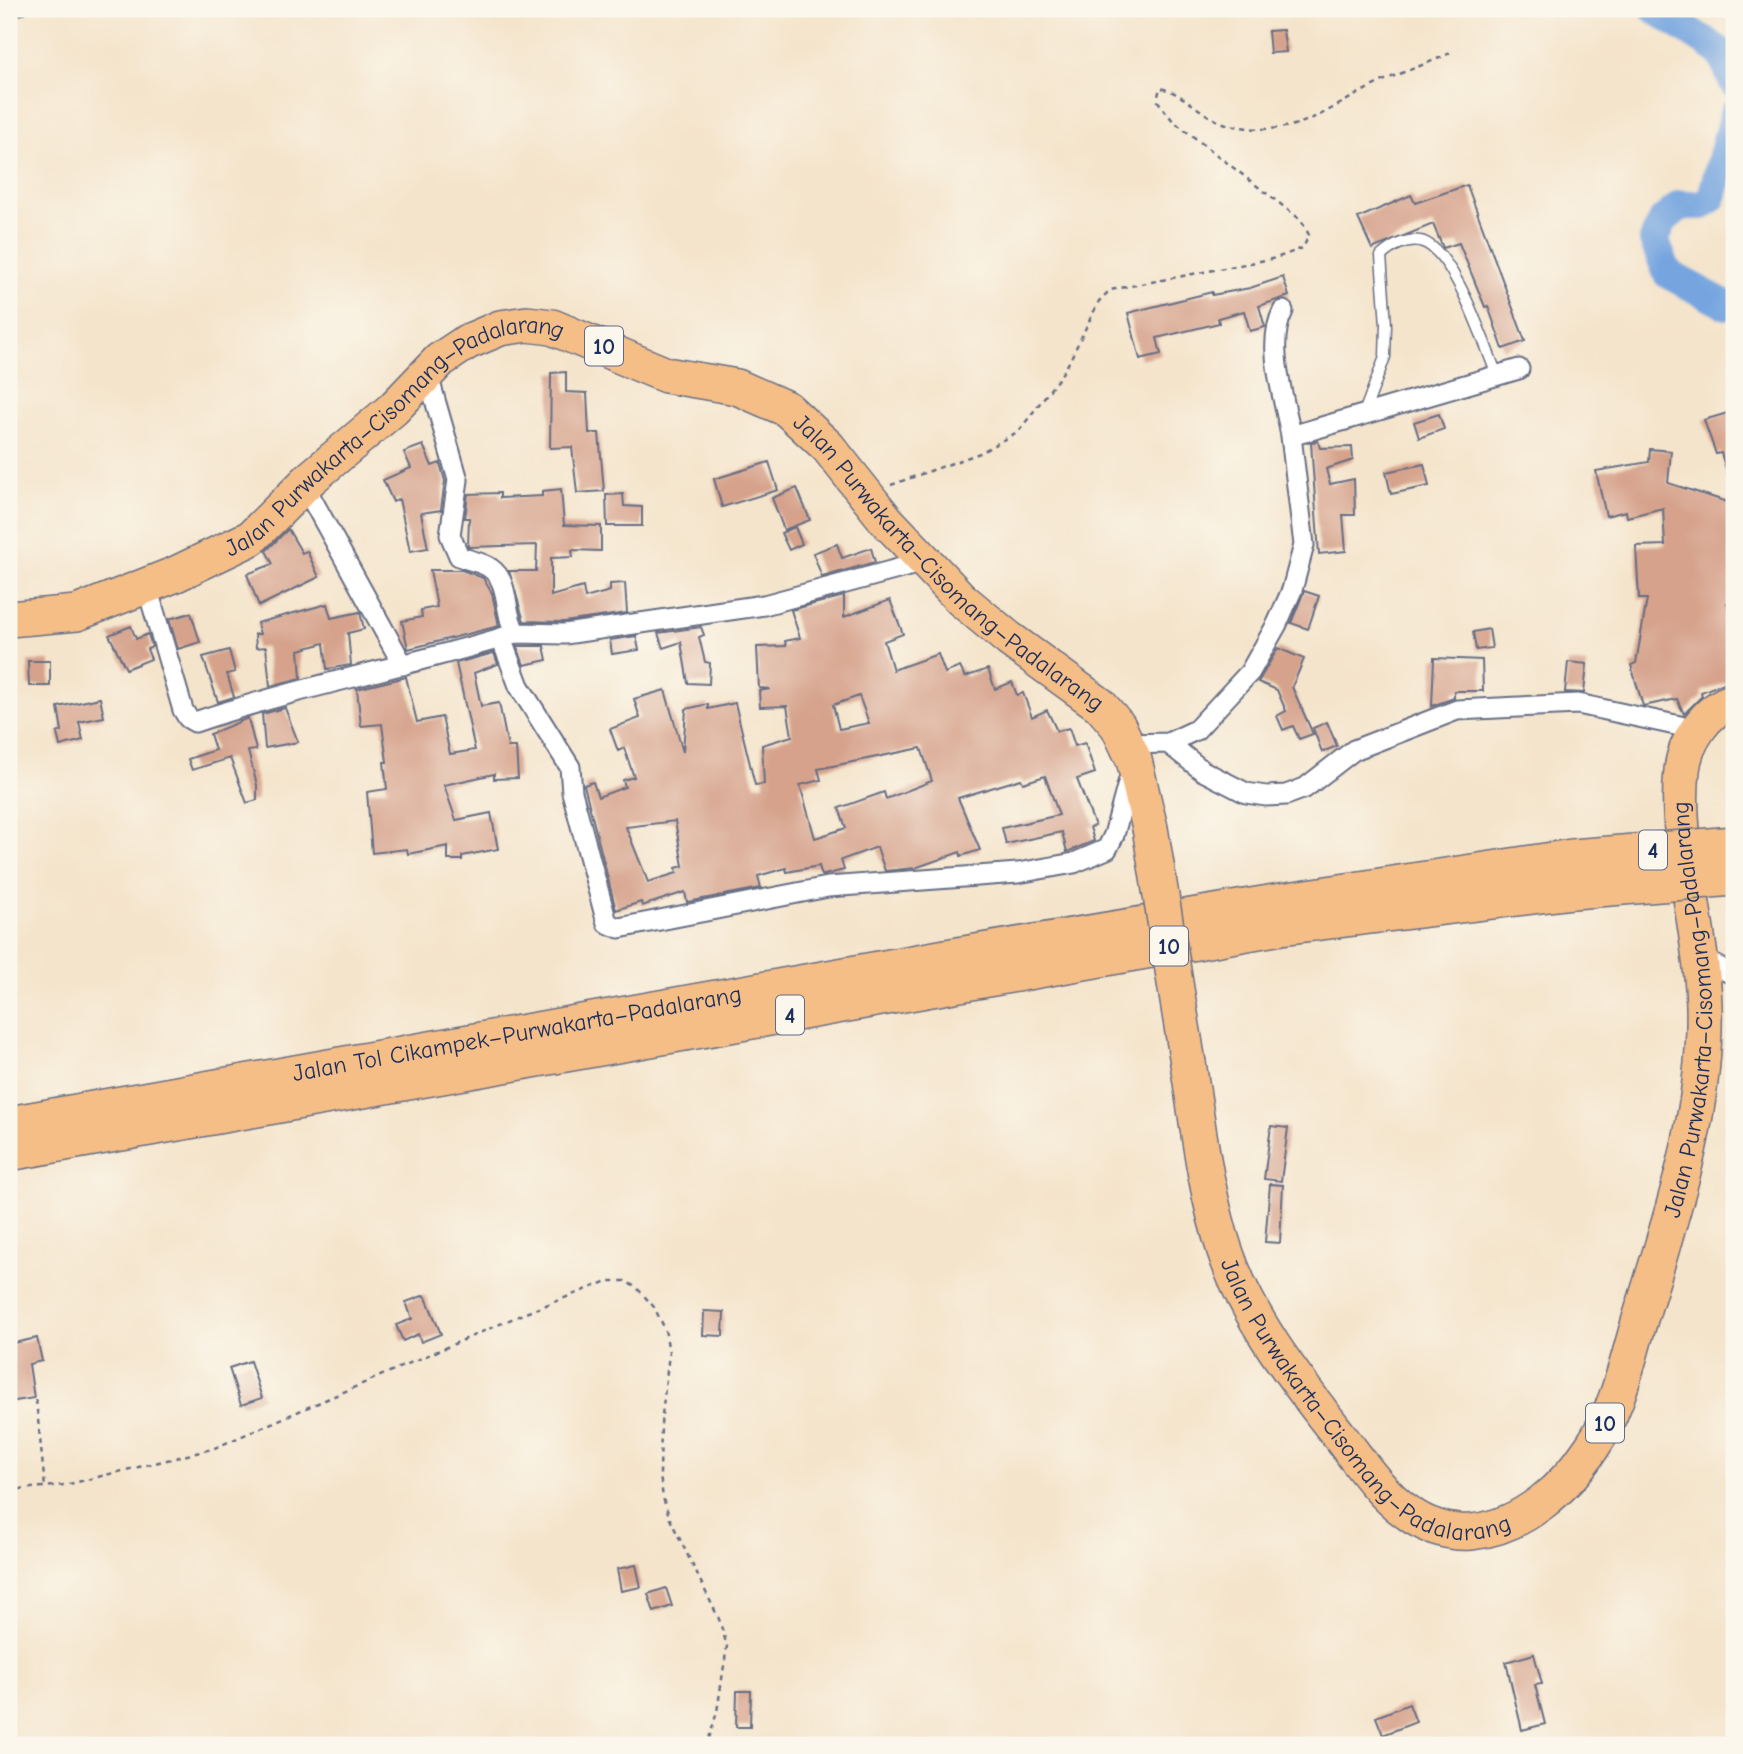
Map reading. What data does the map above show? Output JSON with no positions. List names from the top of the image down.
{
  "streets": {
    "highway": [
      "10",
      "Jalan Purwakarta–Cisomang–Padalarang",
      "4",
      "Jalan Tol Cikampek–Purwakarta–Padalarang"
    ]
  }
}
